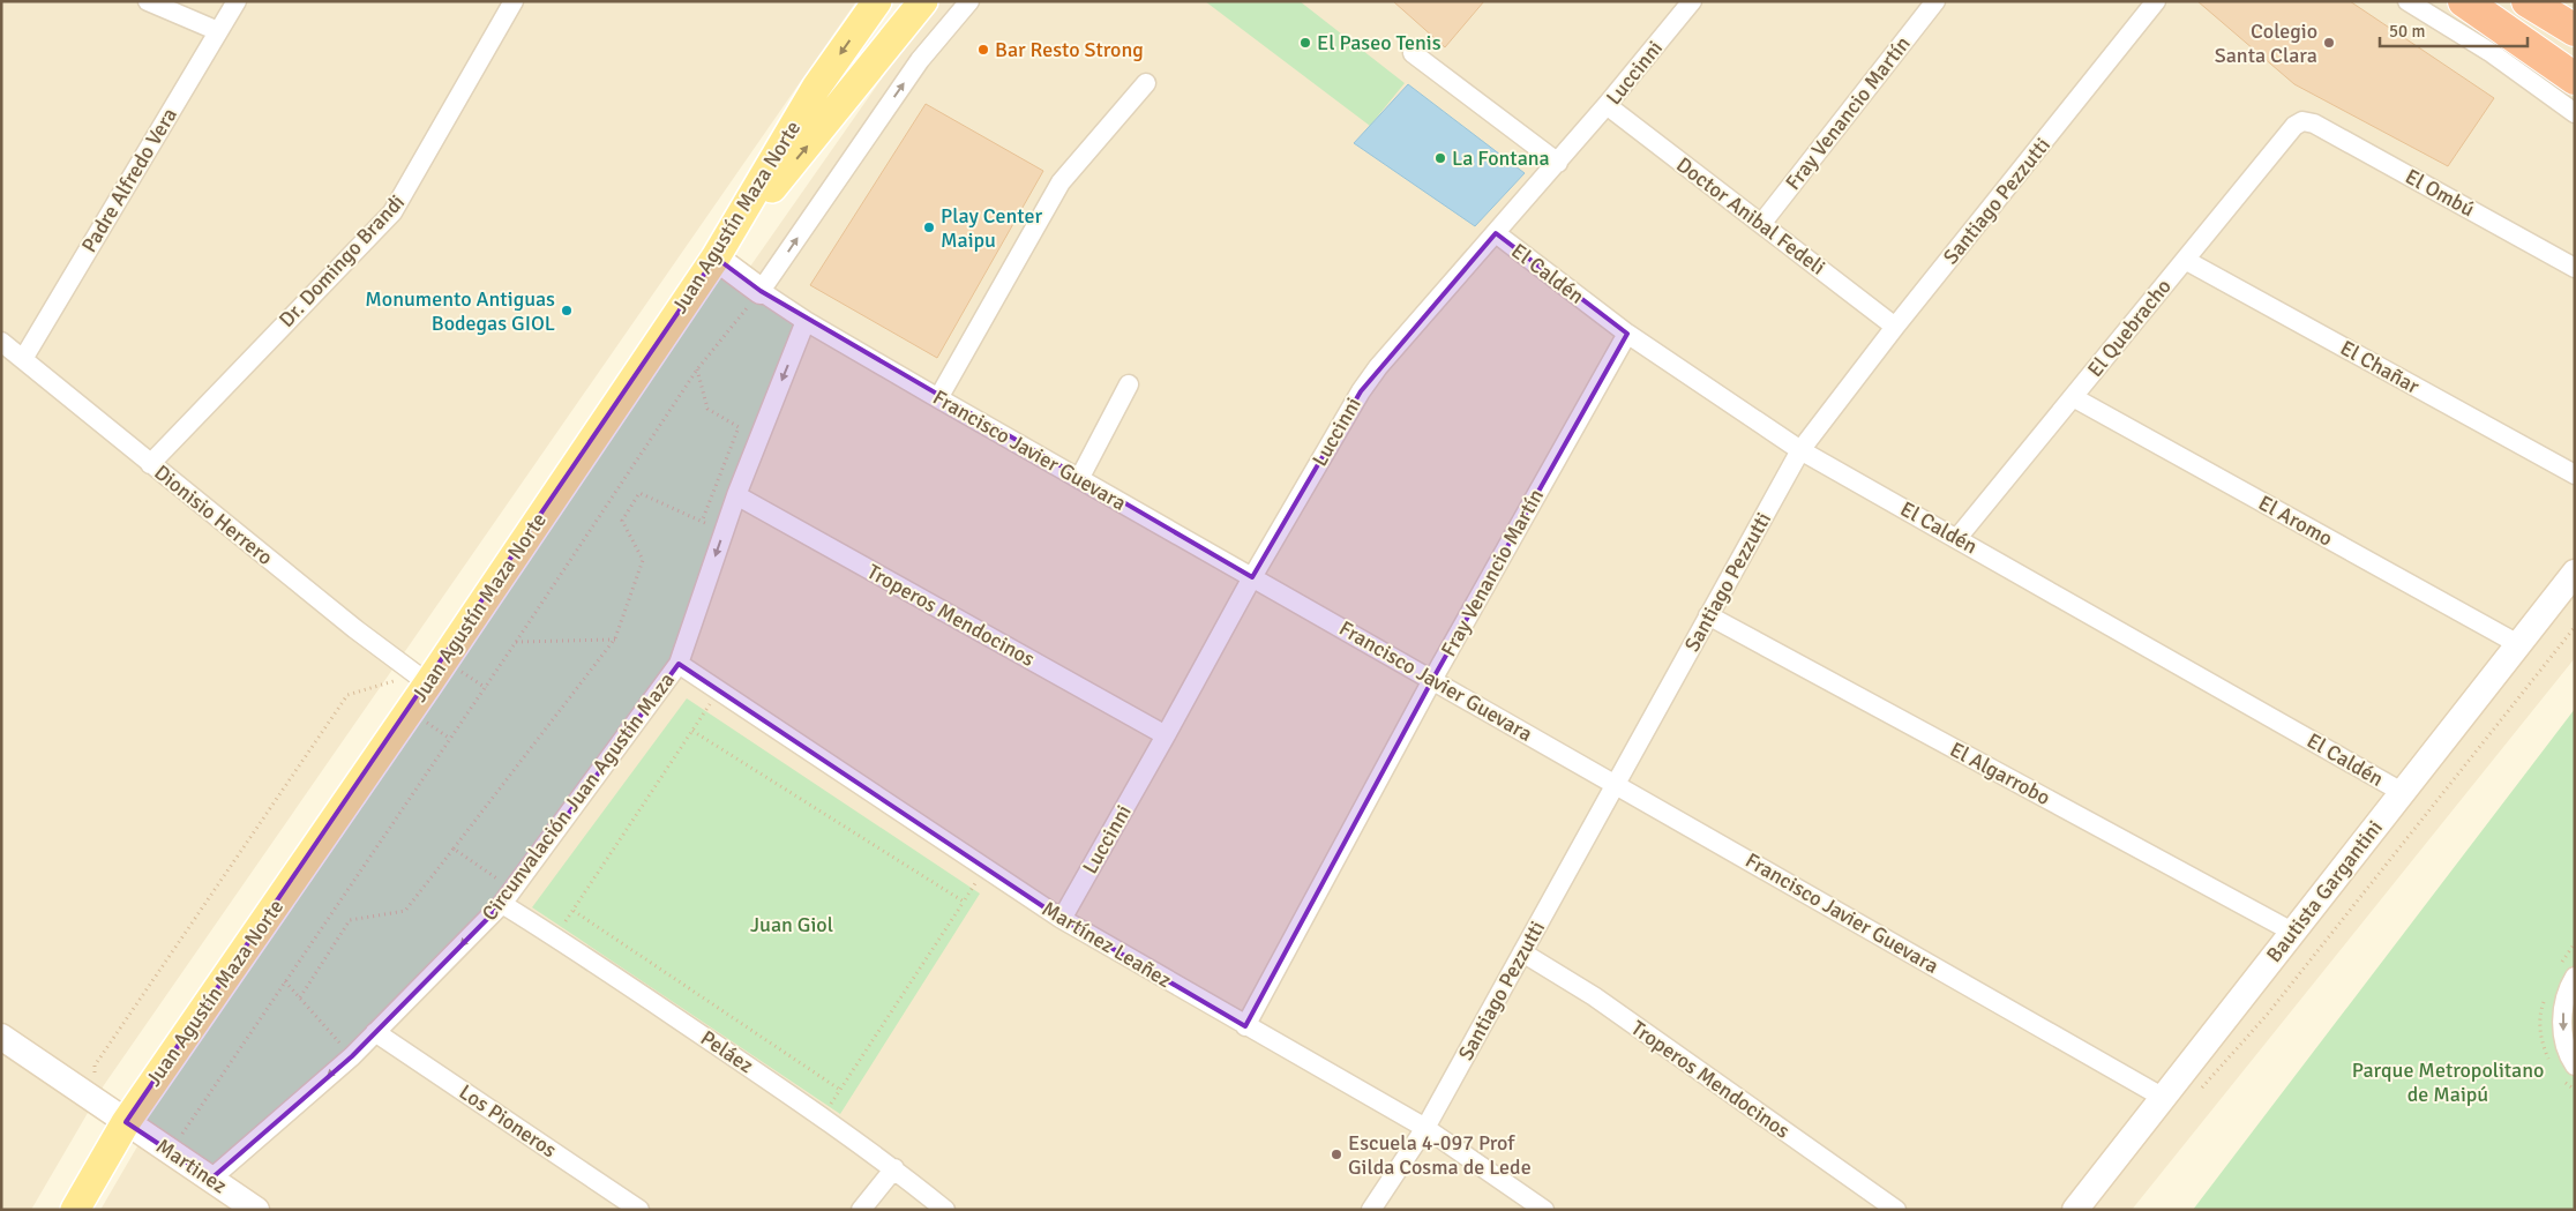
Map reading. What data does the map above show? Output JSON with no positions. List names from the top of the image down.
{
  "streets": {
    "main road": ["Juan Agustín Maza Norte"],
    "street": [
      "Luccinni",
      "Fray Venancio Martín",
      "Padre Alfredo Vera",
      "El Ombú",
      "Santiago Pezzutti",
      "Doctor Anibal Fedeli",
      "Dr. Domingo Brandi",
      "El Caldén",
      "El Quebracho",
      "El Chañar",
      "Francisco Javier Guevara",
      "Dionisio Herrero",
      "El Aromo",
      "Troperos Mendocinos",
      "El Algarrobo",
      "Circunvalación Juan Agustín Maza",
      "Bautista Gargantini",
      "Martínez Leañez",
      "Peláez",
      "Los Pioneros",
      "Martinez"
    ]
  },
  "crossings": [
    ["Luccinni", "Doctor Anibal Fedeli"],
    ["Luccinni", "El Caldén"],
    ["Luccinni", "Francisco Javier Guevara"],
    ["Luccinni", "Troperos Mendocinos"],
    ["Luccinni", "Martínez Leañez"],
    ["Fray Venancio Martín", "Doctor Anibal Fedeli"],
    ["Fray Venancio Martín", "El Caldén"],
    ["Fray Venancio Martín", "Francisco Javier Guevara"],
    ["Fray Venancio Martín", "Martínez Leañez"],
    ["Padre Alfredo Vera", "Dionisio Herrero"],
    ["El Ombú", "El Quebracho"],
    ["Santiago Pezzutti", "Doctor Anibal Fedeli"],
    ["Santiago Pezzutti", "El Caldén"],
    ["Santiago Pezzutti", "Francisco Javier Guevara"],
    ["Santiago Pezzutti", "Troperos Mendocinos"],
    ["Santiago Pezzutti", "El Algarrobo"],
    ["Santiago Pezzutti", "Martínez Leañez"],
    ["Juan Agustín Maza Norte", "Francisco Javier Guevara"],
    ["Juan Agustín Maza Norte", "Dionisio Herrero"],
    ["Juan Agustín Maza Norte", "Martinez"],
    ["Dr. Domingo Brandi", "Dionisio Herrero"],
    ["El Caldén", "El Quebracho"],
    ["El Caldén", "Bautista Gargantini"],
    ["El Quebracho", "El Chañar"],
    ["El Quebracho", "El Aromo"],
    ["Francisco Javier Guevara", "Circunvalación Juan Agustín Maza"],
    ["Francisco Javier Guevara", "Bautista Gargantini"],
    ["El Aromo", "Bautista Gargantini"],
    ["Troperos Mendocinos", "Circunvalación Juan Agustín Maza"],
    ["El Algarrobo", "Bautista Gargantini"],
    ["Circunvalación Juan Agustín Maza", "Martínez Leañez"],
    ["Circunvalación Juan Agustín Maza", "Peláez"],
    ["Circunvalación Juan Agustín Maza", "Los Pioneros"],
    ["Circunvalación Juan Agustín Maza", "Martinez"]
  ],
  "one_way": ["Circunvalación Juan Agustín Maza"],
  "parks": ["Juan Giol", "Parque Metropolitano de Maipú"],
  "places": [
    "El Paseo Tenis",
    "Colegio Santa Clara",
    "Bar Resto Strong",
    "La Fontana",
    "Play Center Maipu",
    "Monumento Antiguas Bodegas GIOL",
    "Escuela 4-097 Prof Gilda Cosma de Lede"
  ],
  "scale_bar": "50 m"
}
